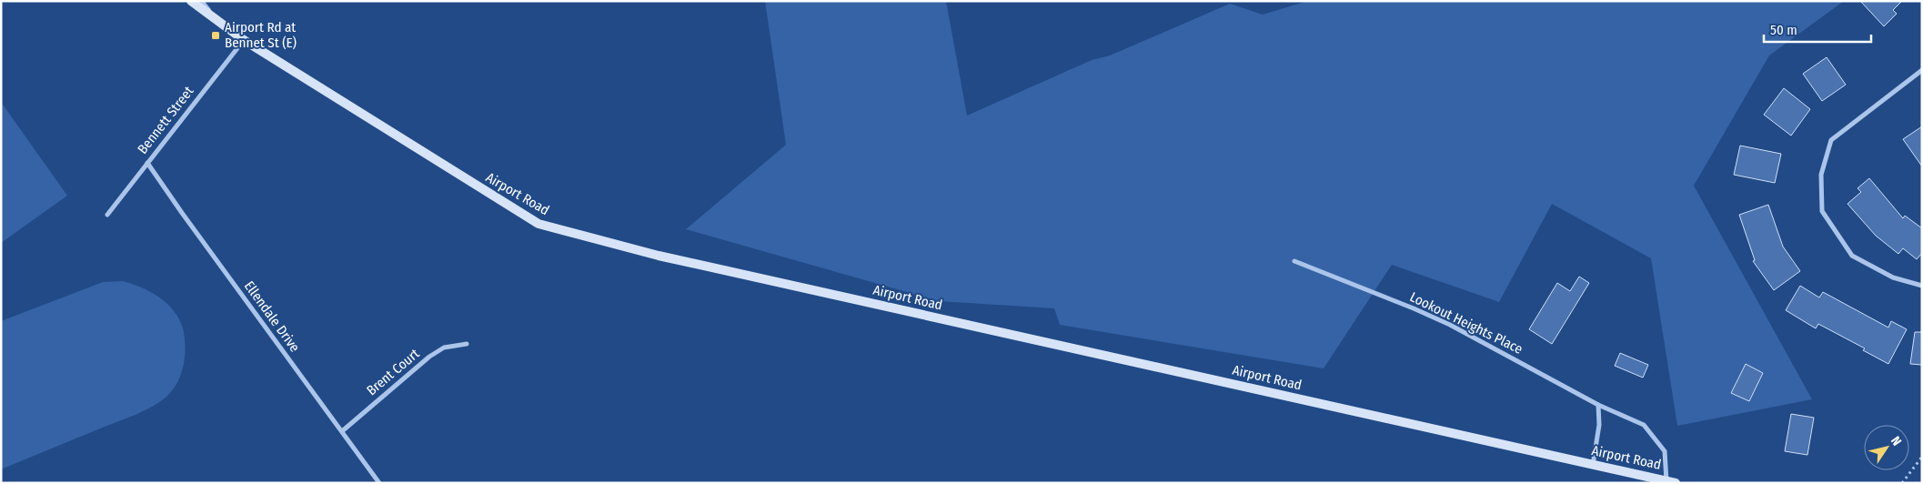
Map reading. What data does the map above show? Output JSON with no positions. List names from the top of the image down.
{
  "streets": {
    "main road": ["Airport Road"],
    "street": [
      "Bennett Street",
      "Ellendale Drive",
      "Lookout Heights Place",
      "Brent Court"
    ]
  },
  "crossings": [
    ["Bennett Street", "Airport Road"],
    ["Bennett Street", "Ellendale Drive"],
    ["Airport Road", "Lookout Heights Place"],
    ["Ellendale Drive", "Brent Court"]
  ],
  "places": {
    "transit": ["Airport Rd at Bennet St (E)"]
  },
  "scale_bar": "50 m",
  "north": "top right"
}
